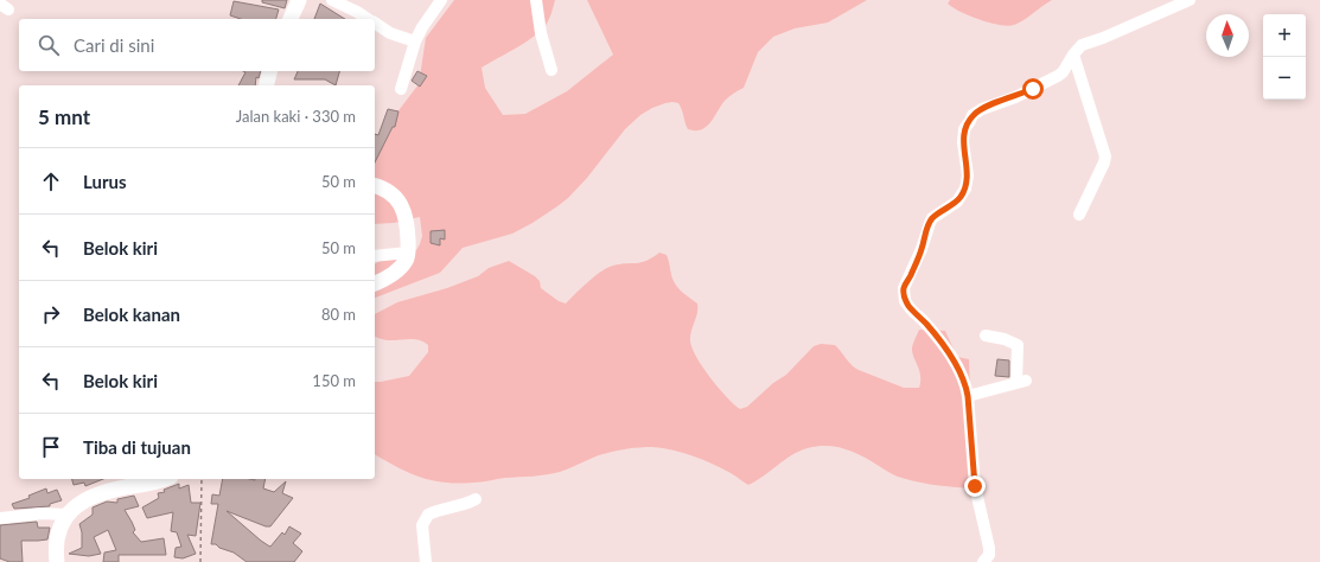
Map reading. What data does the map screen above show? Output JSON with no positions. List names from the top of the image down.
{
  "north": "top",
  "page": {
    "map_buttons": ["+", "−"],
    "search": "Cari di sini",
    "heading": ["5 mnt", "Jalan kaki · 330 m"],
    "list": [
      ["Lurus", "50 m"],
      ["Belok kiri", "50 m"],
      ["Belok kanan", "80 m"],
      ["Belok kiri", "150 m"],
      "Tiba di tujuan"
    ]
  }
}
